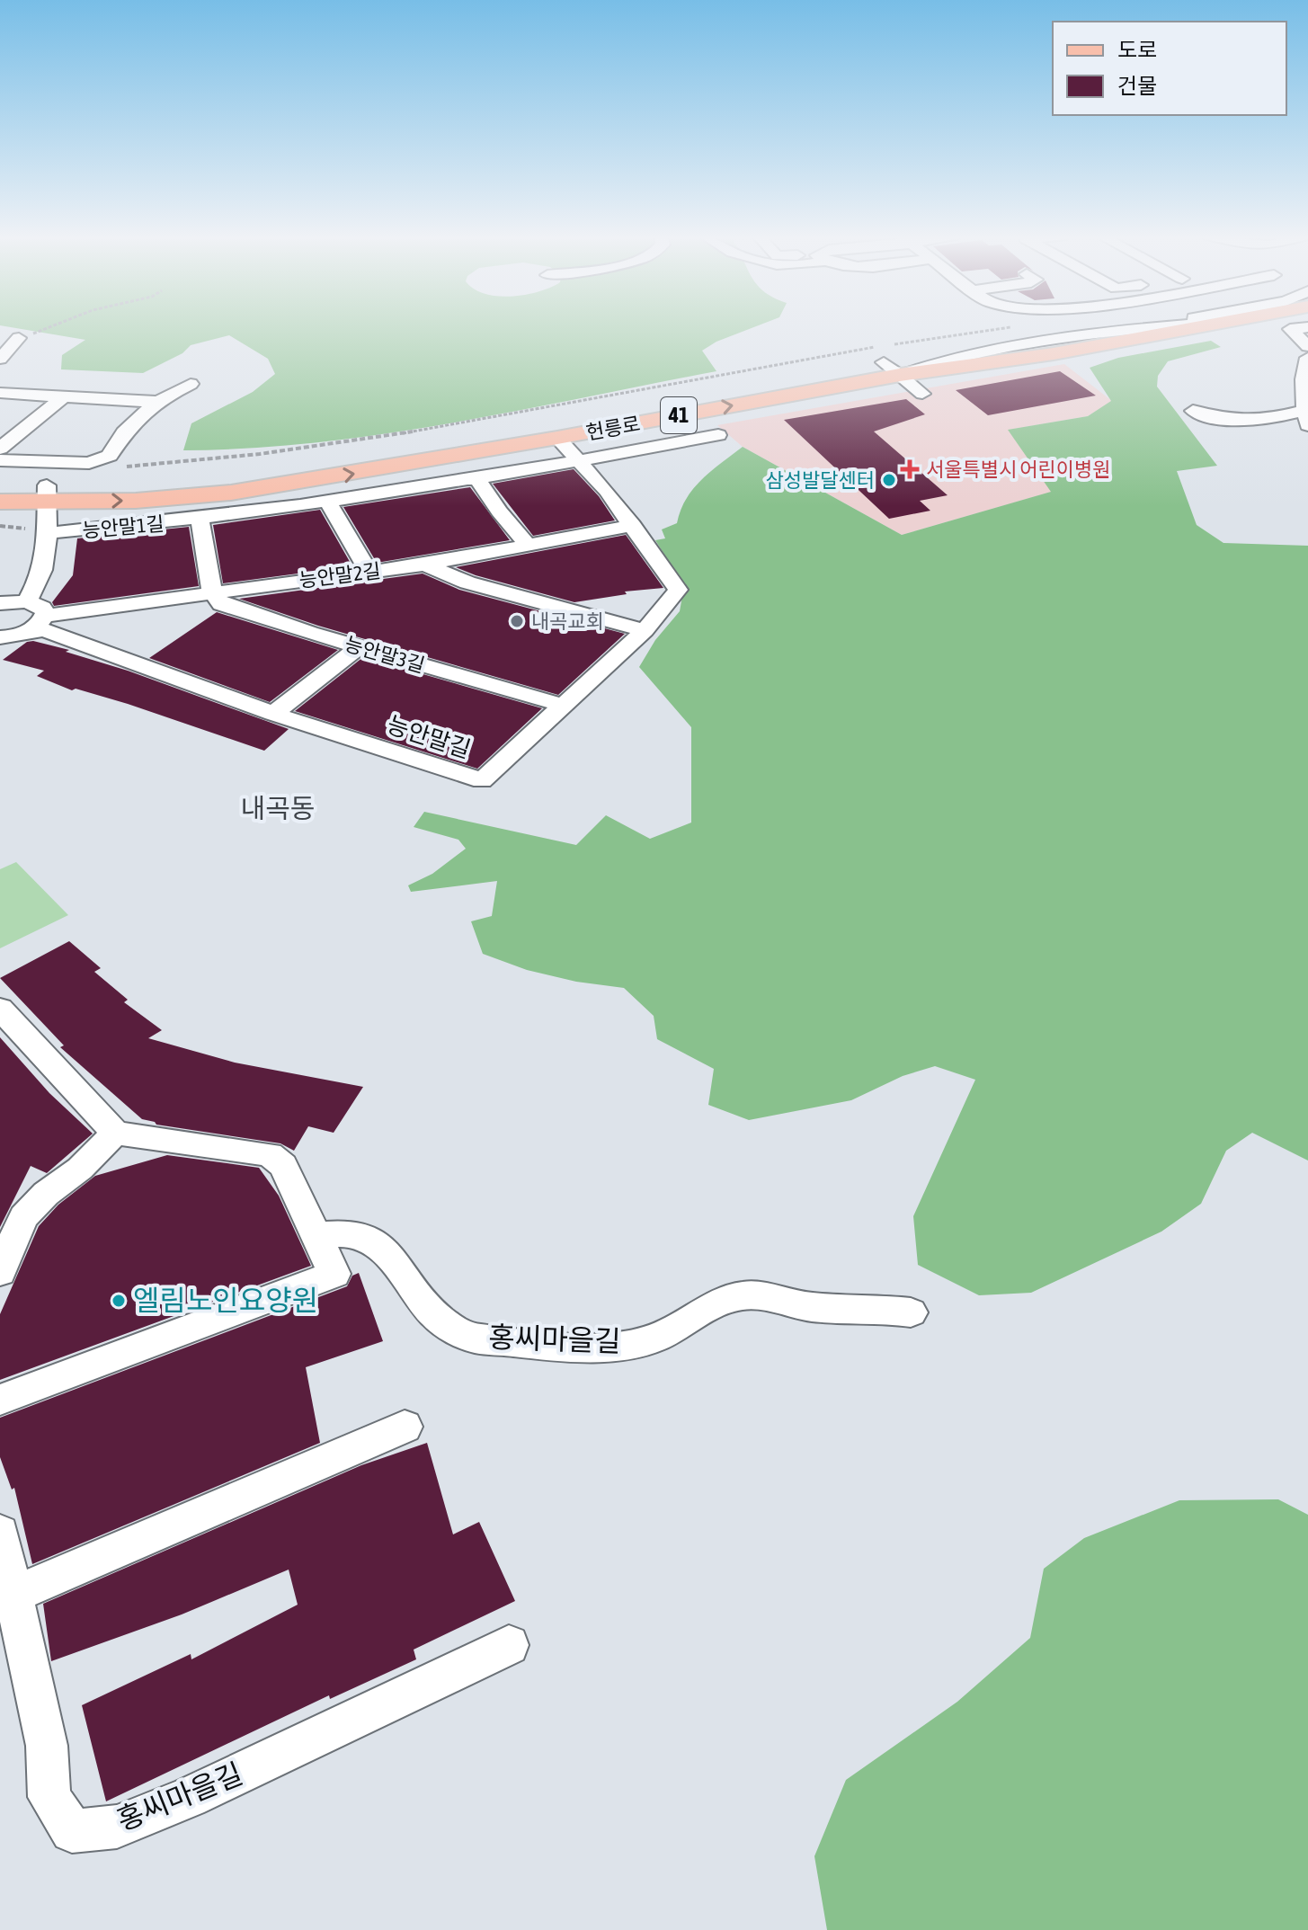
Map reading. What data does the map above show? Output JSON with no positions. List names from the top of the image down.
{
  "streets": {
    "main road": ["41", "헌릉로"],
    "street": [
      "능안말1길",
      "능안말2길",
      "능안말3길",
      "능안말길",
      "홍씨마을길"
    ]
  },
  "crossings": [
    ["헌릉로", "능안말길"],
    ["능안말1길", "능안말길"],
    ["능안말2길", "능안말3길"],
    ["능안말2길", "능안말길"],
    ["능안말3길", "능안말길"]
  ],
  "districts": ["내곡동"],
  "places": {
    "health": ["서울특별시 어린이병원"],
    "other": ["삼성발달센터", "내곡교회", "엘림노인요양원"]
  },
  "legend": ["도로", "건물"]
}
